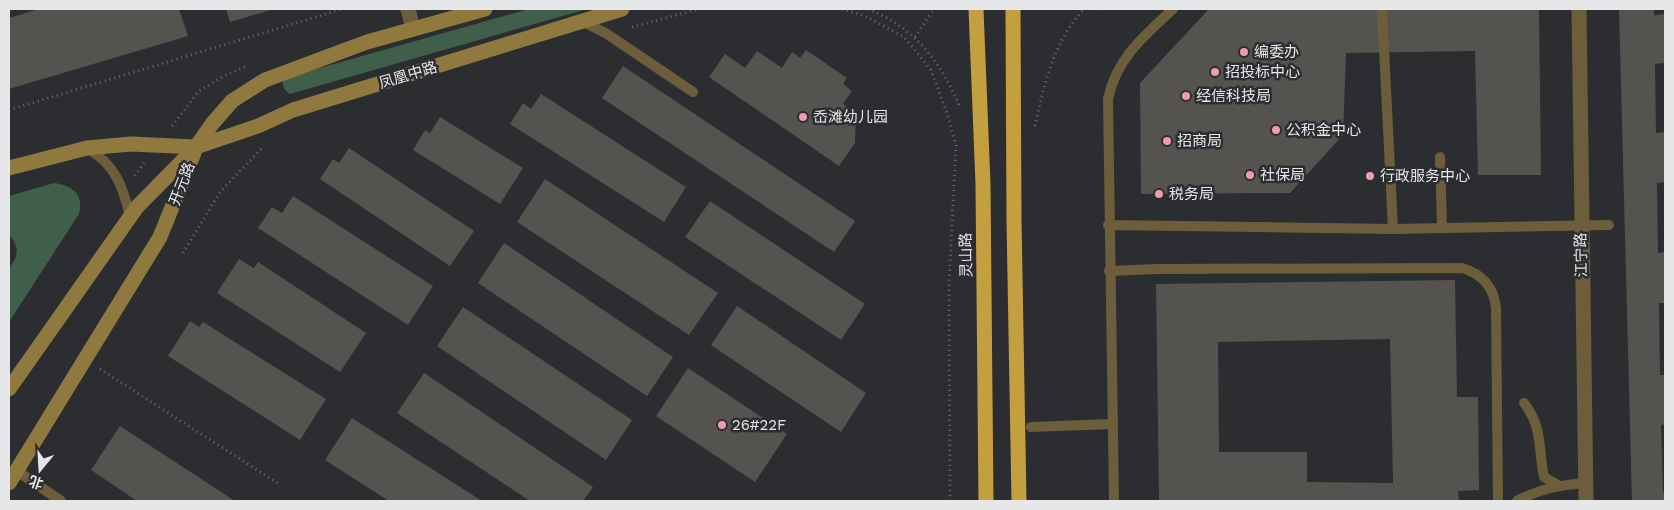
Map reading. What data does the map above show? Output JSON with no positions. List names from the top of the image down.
{
  "streets": {
    "highway": ["灵山路"],
    "main road": ["凤凰中路", "开元路"],
    "street": ["江宁路"]
  },
  "crossings": [
    ["凤凰中路", "开元路"]
  ],
  "places": [
    "编委办",
    "招投标中心",
    "经信科技局",
    "岙滩幼儿园",
    "公积金中心",
    "招商局",
    "社保局",
    "行政服务中心",
    "税务局",
    "26#22F"
  ],
  "north": "bottom"
}
